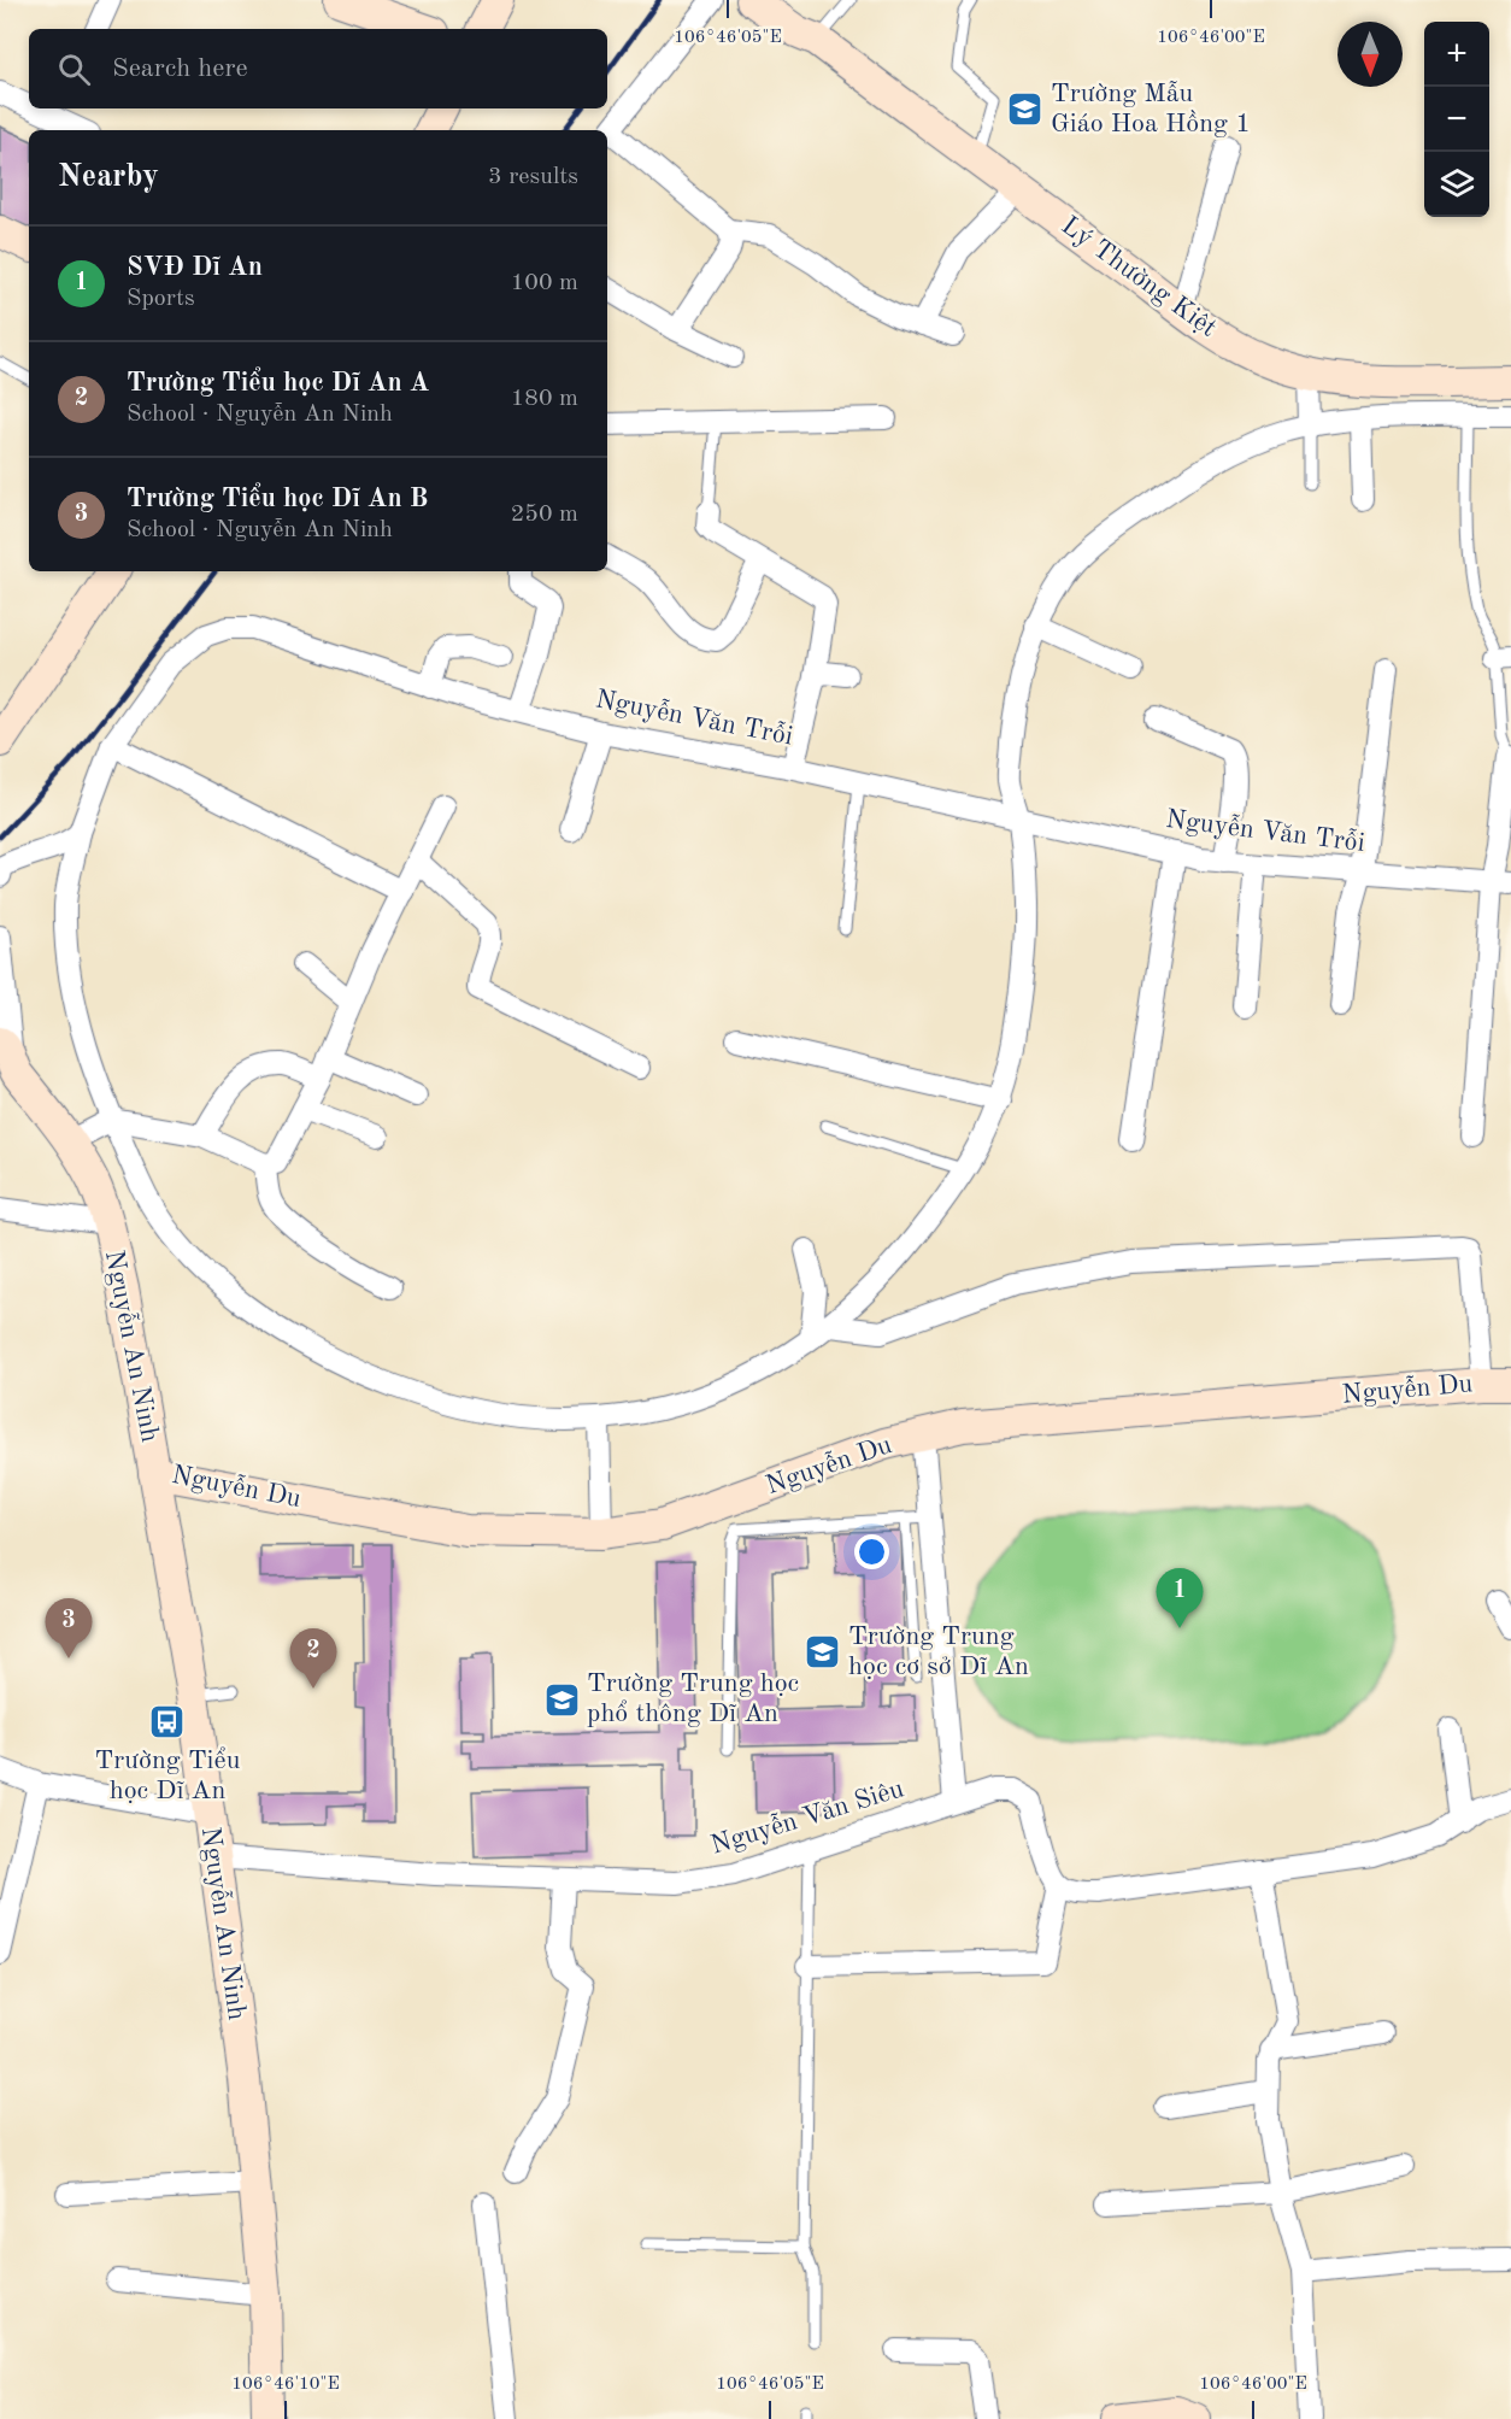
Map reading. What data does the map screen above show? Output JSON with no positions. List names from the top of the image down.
{
  "streets": {
    "main road": ["Lý Thường Kiệt", "Nguyễn An Ninh", "Nguyễn Du"],
    "street": ["Nguyễn Văn Trỗi", "Nguyễn Văn Siêu"]
  },
  "crossings": [
    ["Nguyễn An Ninh", "Nguyễn Du"],
    ["Nguyễn An Ninh", "Nguyễn Văn Siêu"]
  ],
  "places": {
    "school or university": ["Trường Mẫu Giáo Hoa Hồng 1", "Trường Trung học cơ sở Dĩ An", "Trường Trung học phổ thông Dĩ An"],
    "bus stop": ["Trường Tiểu học Dĩ An"]
  },
  "north": "bottom",
  "page": {
    "map_buttons": ["+", "−"],
    "search": "Search here",
    "heading": ["Nearby", "3 results"],
    "list": [
      {
        "mark": "1",
        "name": "SVĐ Dĩ An",
        "note": "Sports",
        "value": "100 m"
      },
      {
        "mark": "2",
        "name": "Trường Tiểu học Dĩ An A",
        "note": "School · Nguyễn An Ninh",
        "value": "180 m"
      },
      {
        "mark": "3",
        "name": "Trường Tiểu học Dĩ An B",
        "note": "School · Nguyễn An Ninh",
        "value": "250 m"
      }
    ],
    "pins": ["1", "3", "2"]
  },
  "coordinates": ["106°46'05\"E", "106°46'00\"E", "106°46'10\"E"]
}
